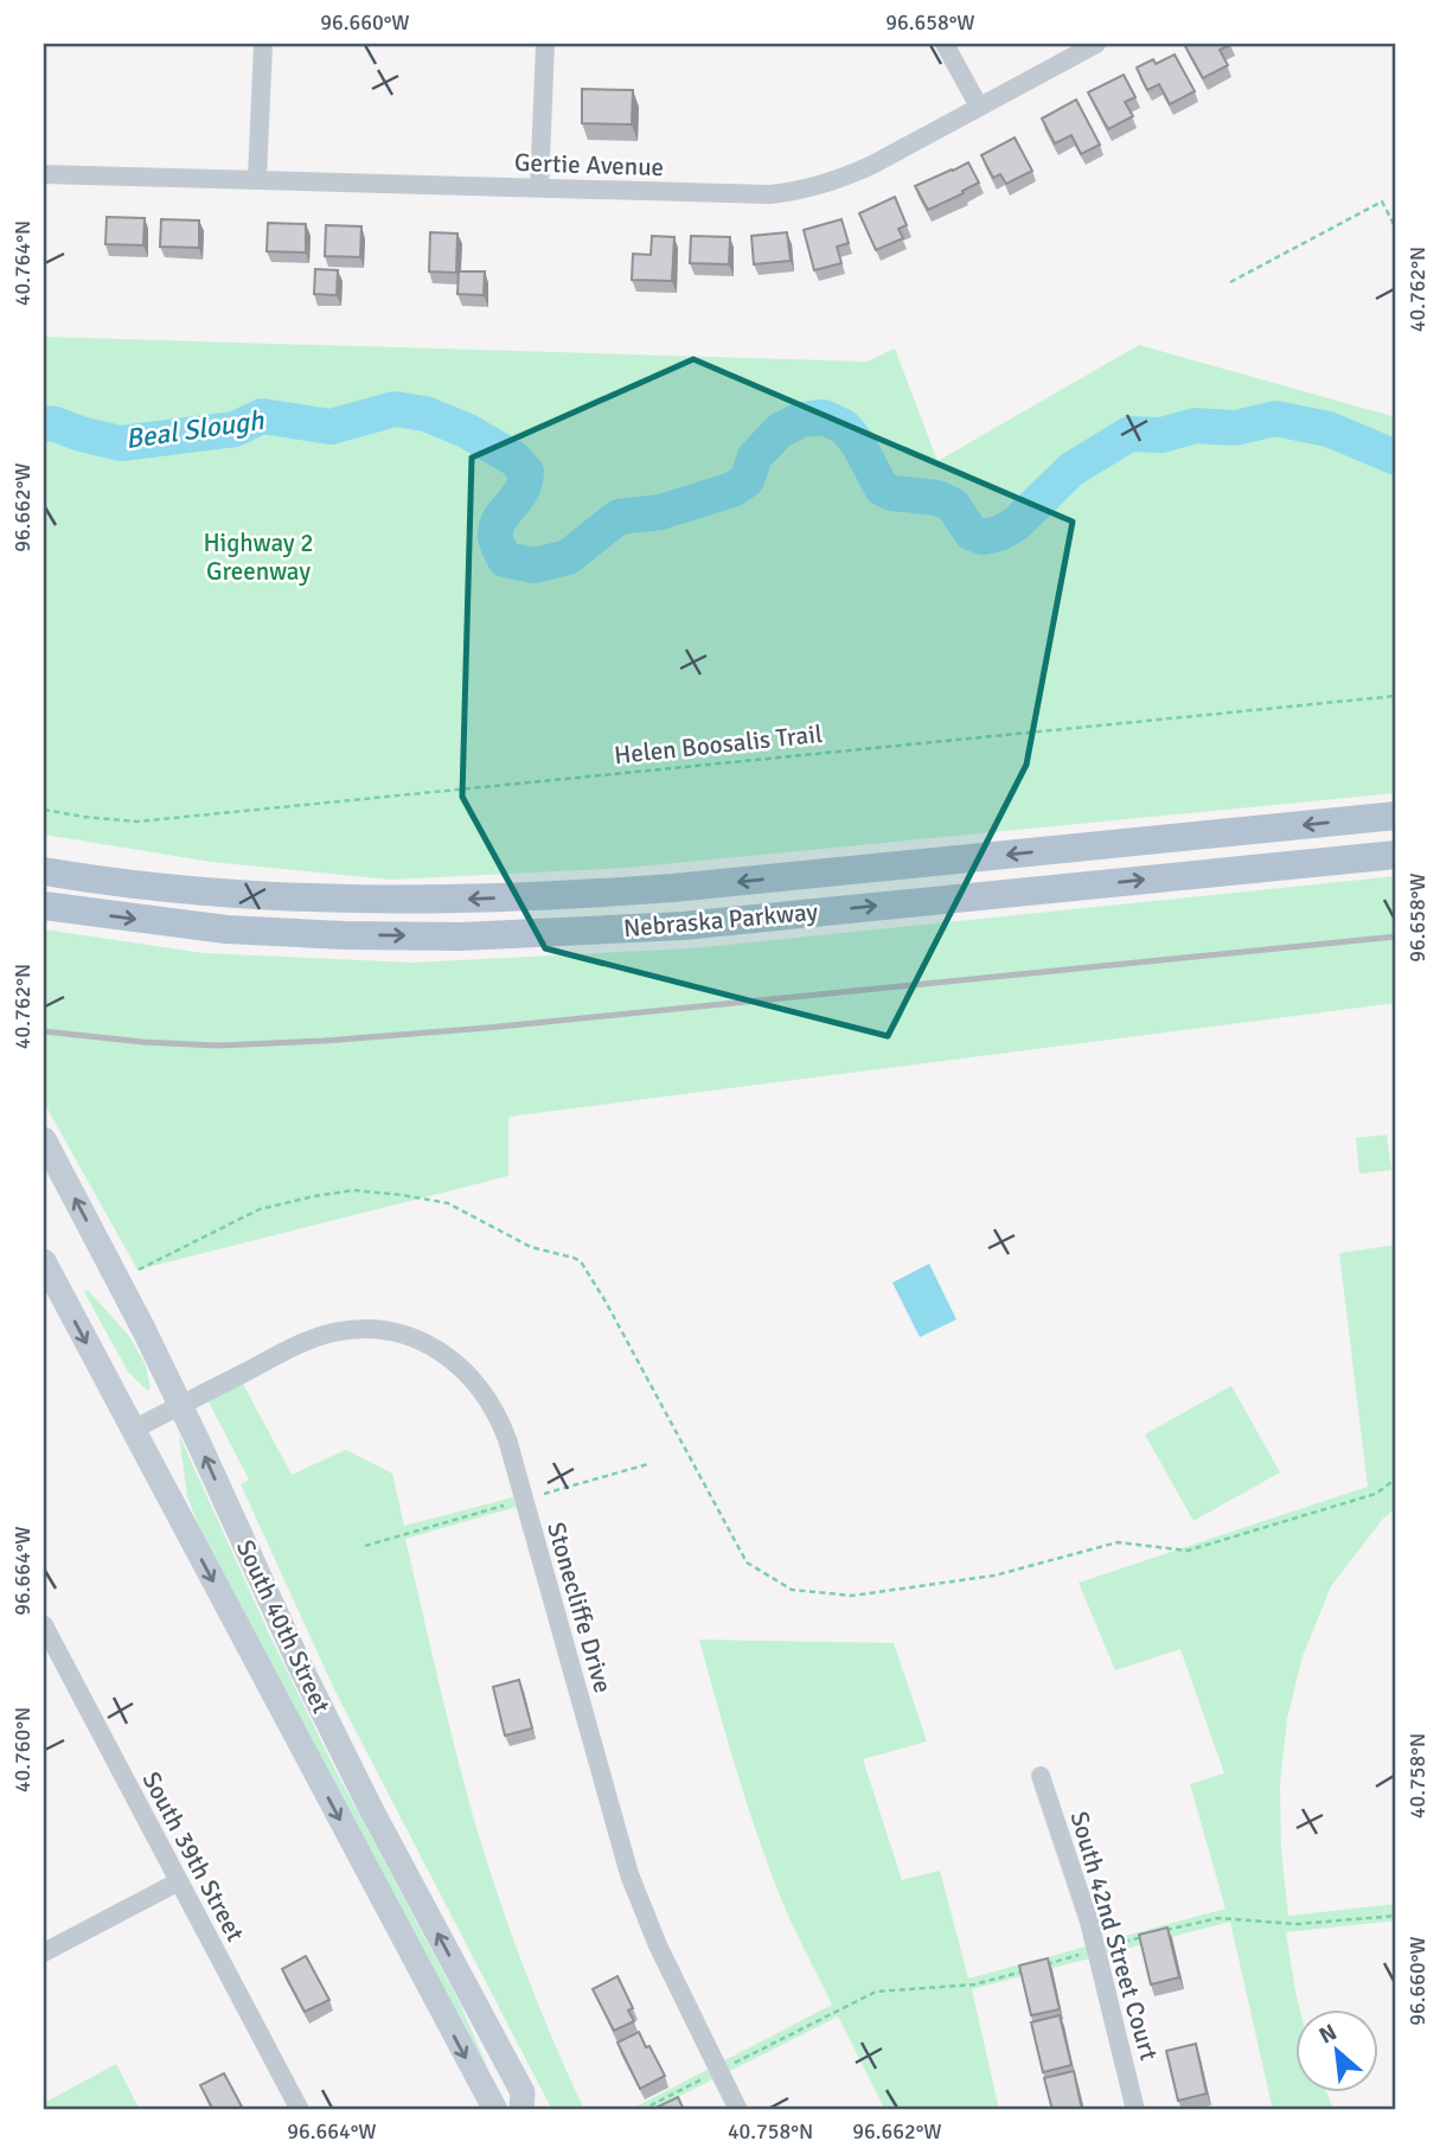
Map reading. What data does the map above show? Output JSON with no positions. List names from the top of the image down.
{
  "streets": {
    "main road": ["Nebraska Parkway", "South 40th Street"],
    "street": [
      "Gertie Avenue",
      "Stonecliffe Drive",
      "South 39th Street",
      "South 42nd Street Court"
    ],
    "path": ["Helen Boosalis Trail"]
  },
  "crossings": [
    ["Stonecliffe Drive", "South 40th Street"]
  ],
  "water": ["Beal Slough"],
  "parks": ["Highway 2 Greenway"],
  "north": "top left",
  "coordinates": [
    "96.660°W",
    "96.658°W",
    "40.764°N",
    "40.762°N",
    "96.662°W",
    "96.664°W",
    "40.760°N",
    "40.758°N"
  ]
}
